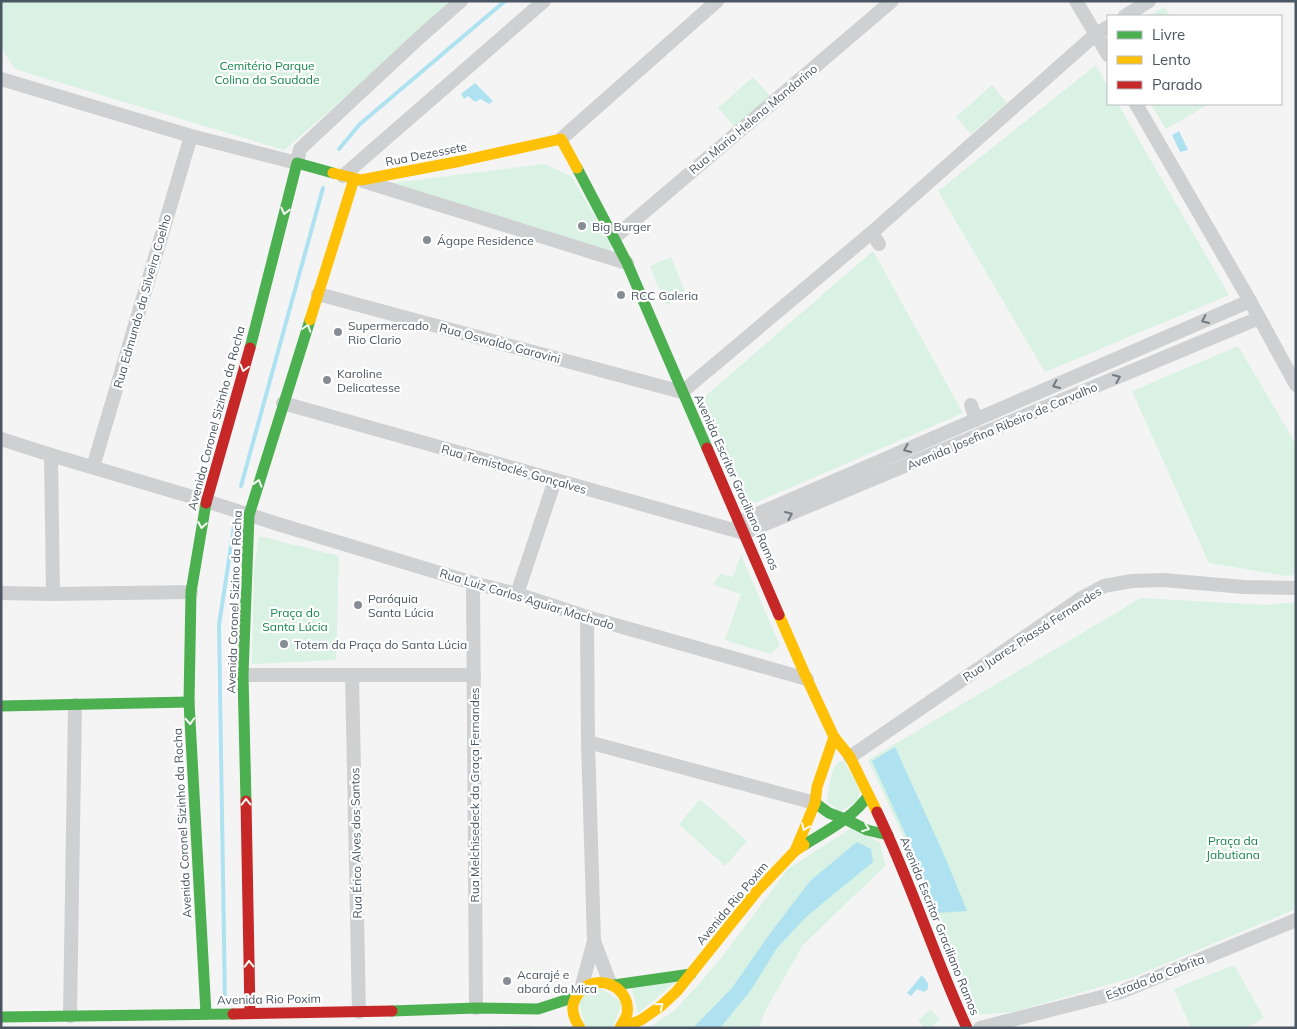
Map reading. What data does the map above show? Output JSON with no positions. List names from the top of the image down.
{
  "streets": {
    "street": [
      "Rua Maria Helena Mandarino",
      "Rua Dezessete",
      "Rua Edmundo da Silveira Coelho",
      "Rua Oswaldo Garavini",
      "Avenida Coronel Sizinho da Rocha",
      "Avenida Josefina Ribeiro de Carvalho",
      "Rua Temistoclés Gonçalves",
      "Avenida Escritor Graciliano Ramos",
      "Rua Luiz Carlos Aguiar Machado",
      "Avenida Coronel Sizino da Rocha",
      "Rua Juarez Piassá Fernandes",
      "Rua Melchisedeck da Graça Fernandes",
      "Rua Érico Alves dos Santos",
      "Avenida Rio Poxim",
      "Estrada da Cabrita"
    ]
  },
  "crossings": [
    ["Rua Maria Helena Mandarino", "Avenida Escritor Graciliano Ramos"],
    ["Rua Dezessete", "Avenida Coronel Sizinho da Rocha"],
    ["Rua Dezessete", "Avenida Escritor Graciliano Ramos"],
    ["Rua Dezessete", "Avenida Coronel Sizino da Rocha"],
    ["Rua Edmundo da Silveira Coelho", "Rua Luiz Carlos Aguiar Machado"],
    ["Rua Oswaldo Garavini", "Avenida Escritor Graciliano Ramos"],
    ["Rua Oswaldo Garavini", "Avenida Coronel Sizino da Rocha"],
    ["Avenida Coronel Sizinho da Rocha", "Rua Luiz Carlos Aguiar Machado"],
    ["Avenida Coronel Sizinho da Rocha", "Avenida Rio Poxim"],
    ["Avenida Josefina Ribeiro de Carvalho", "Rua Temistoclés Gonçalves"],
    ["Avenida Josefina Ribeiro de Carvalho", "Avenida Escritor Graciliano Ramos"],
    ["Rua Temistoclés Gonçalves", "Avenida Escritor Graciliano Ramos"],
    ["Rua Temistoclés Gonçalves", "Avenida Coronel Sizino da Rocha"],
    ["Avenida Escritor Graciliano Ramos", "Rua Luiz Carlos Aguiar Machado"],
    ["Avenida Escritor Graciliano Ramos", "Rua Juarez Piassá Fernandes"],
    ["Avenida Escritor Graciliano Ramos", "Avenida Rio Poxim"],
    ["Rua Luiz Carlos Aguiar Machado", "Avenida Coronel Sizino da Rocha"],
    ["Rua Luiz Carlos Aguiar Machado", "Rua Melchisedeck da Graça Fernandes"],
    ["Avenida Coronel Sizino da Rocha", "Avenida Rio Poxim"],
    ["Rua Juarez Piassá Fernandes", "Avenida Rio Poxim"],
    ["Rua Melchisedeck da Graça Fernandes", "Avenida Rio Poxim"],
    ["Rua Érico Alves dos Santos", "Avenida Rio Poxim"]
  ],
  "one_way": ["Avenida Coronel Sizinho da Rocha", "Avenida Coronel Sizino da Rocha"],
  "parks": ["Cemitério Parque Colina da Saudade", "Praça do Santa Lúcia", "Praça da Jabutiana"],
  "places": [
    "Big Burger",
    "Ágape Residence",
    "RCC Galeria",
    "Supermercado Rio Clario",
    "Karoline Delicatesse",
    "Paróquia Santa Lúcia",
    "Totem da Praça do Santa Lúcia",
    "Acarajé e abará da Mica"
  ],
  "legend": ["Livre", "Lento", "Parado"]
}
